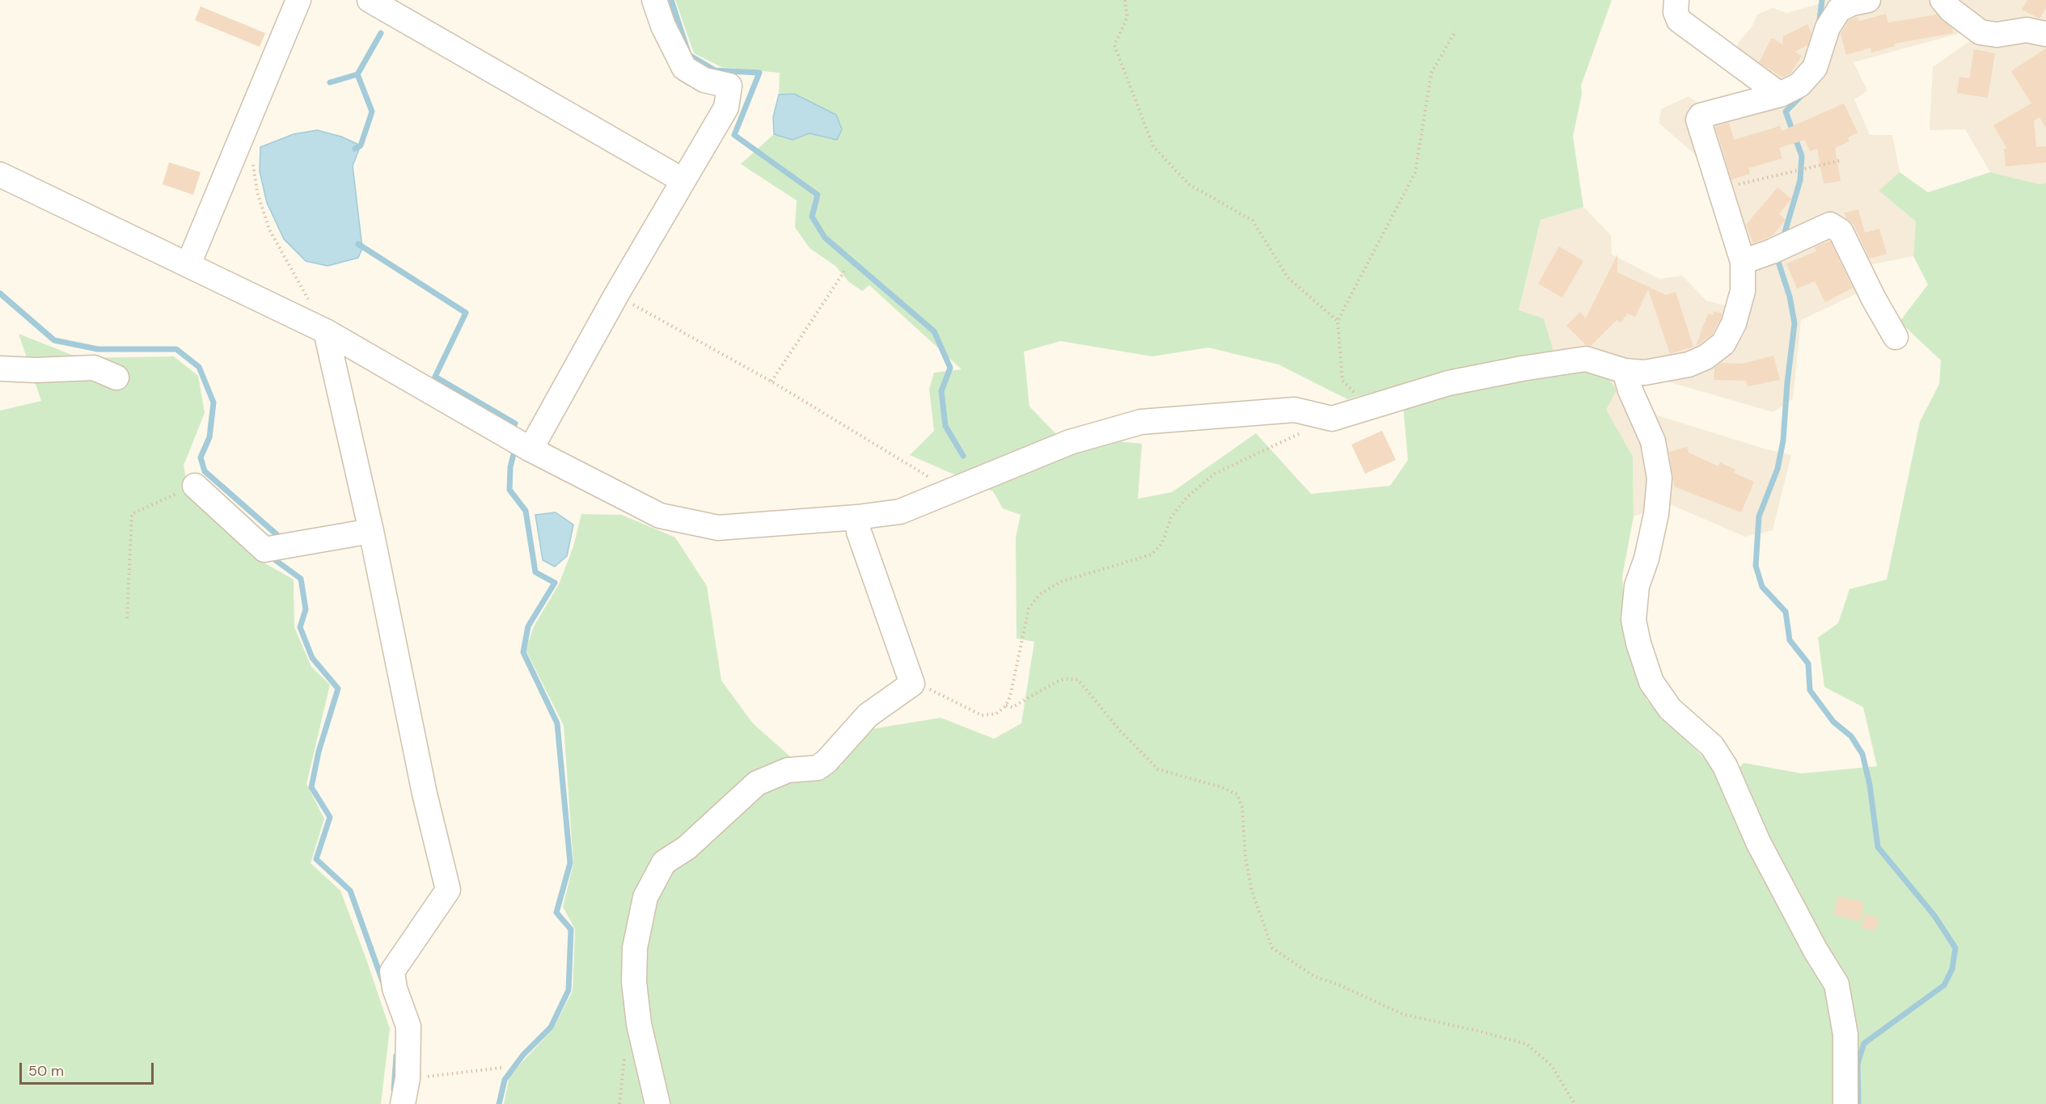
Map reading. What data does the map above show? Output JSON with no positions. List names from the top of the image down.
{
  "scale_bar": "50 m"
}
